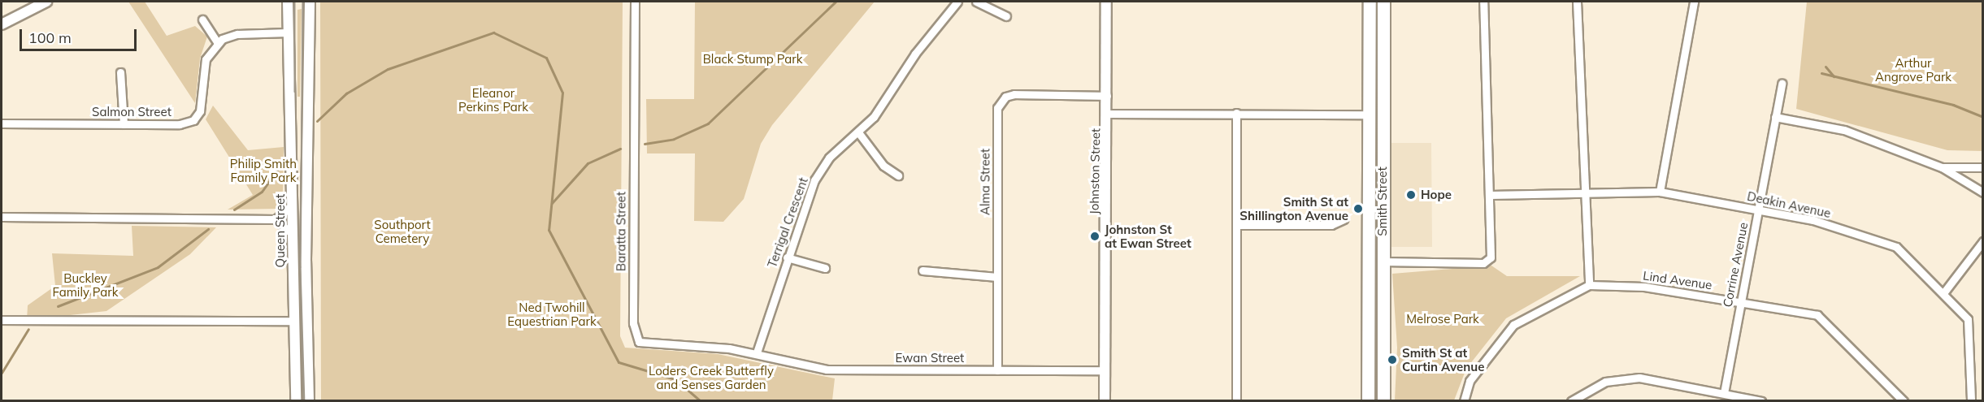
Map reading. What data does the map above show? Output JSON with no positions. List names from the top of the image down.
{
  "streets": {
    "highway": ["Smith Street"],
    "street": [
      "Salmon Street",
      "Johnston Street",
      "Alma Street",
      "Deakin Avenue",
      "Terrigal Crescent",
      "Queen Street",
      "Baratta Street",
      "Corrine Avenue",
      "Lind Avenue",
      "Ewan Street"
    ]
  },
  "crossings": [
    ["Johnston Street", "Alma Street"],
    ["Johnston Street", "Ewan Street"],
    ["Alma Street", "Ewan Street"],
    ["Deakin Avenue", "Corrine Avenue"],
    ["Terrigal Crescent", "Baratta Street"],
    ["Terrigal Crescent", "Ewan Street"],
    ["Baratta Street", "Ewan Street"],
    ["Corrine Avenue", "Lind Avenue"]
  ],
  "parks": [
    "Black Stump Park",
    "Arthur Angrove Park",
    "Eleanor Perkins Park",
    "Philip Smith Family Park",
    "Southport Cemetery",
    "Buckley Family Park",
    "Ned Twohill Equestrian Park",
    "Melrose Park",
    "Loders Creek Butterfly and Senses Garden"
  ],
  "places": [
    "Hope",
    "Smith St at Shillington Avenue",
    "Johnston St at Ewan Street",
    "Smith St at Curtin Avenue"
  ],
  "scale_bar": "100 m"
}
